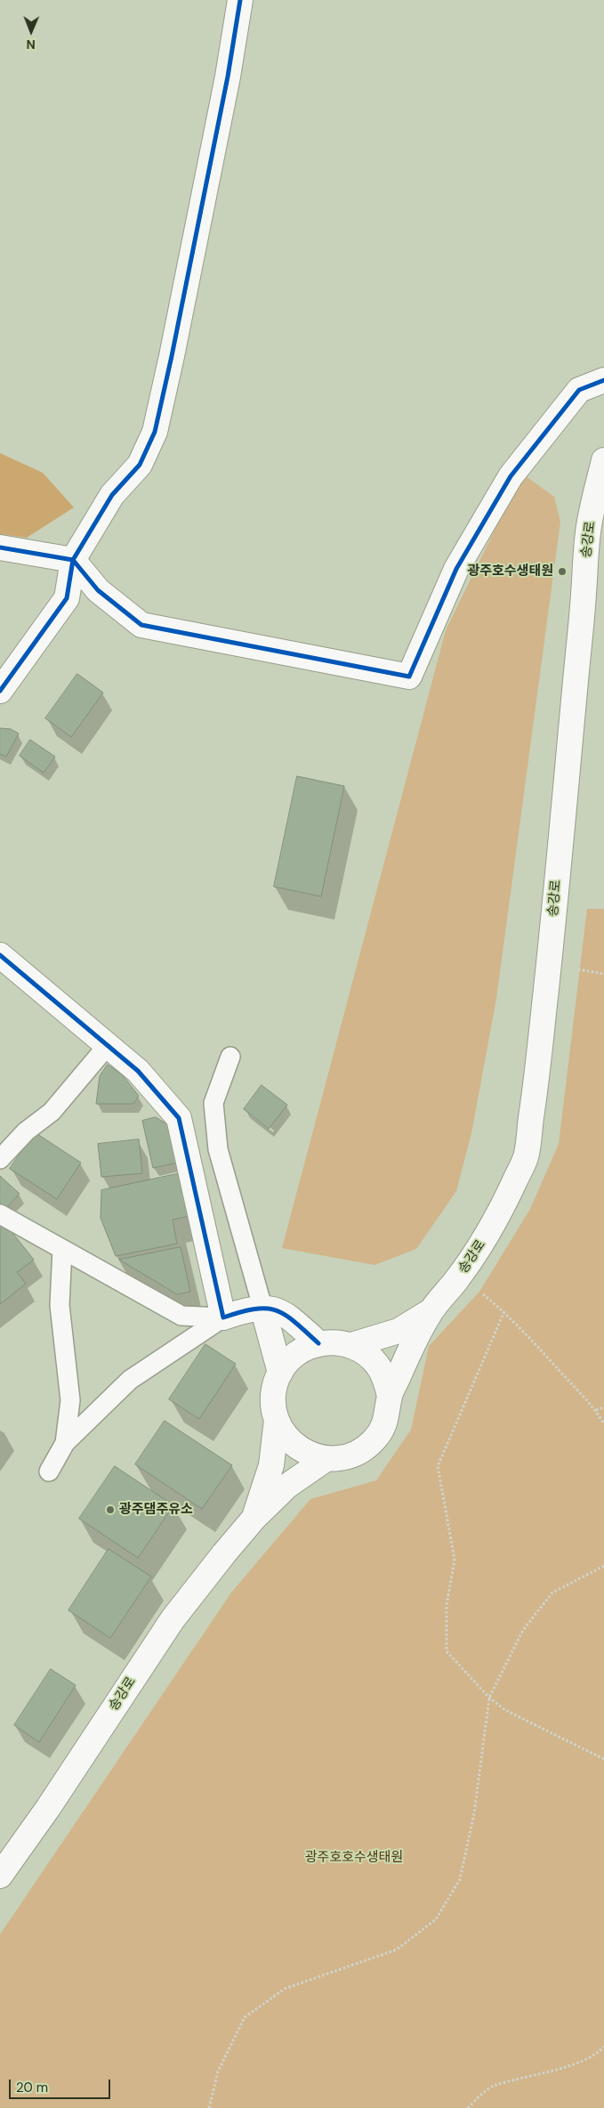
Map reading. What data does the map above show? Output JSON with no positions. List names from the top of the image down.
{
  "streets": {
    "street": ["송강로"]
  },
  "parks": ["광주호호수생태원"],
  "places": ["광주호수생태원", "광주댐주유소"],
  "scale_bar": "20 m",
  "north": "bottom"
}
